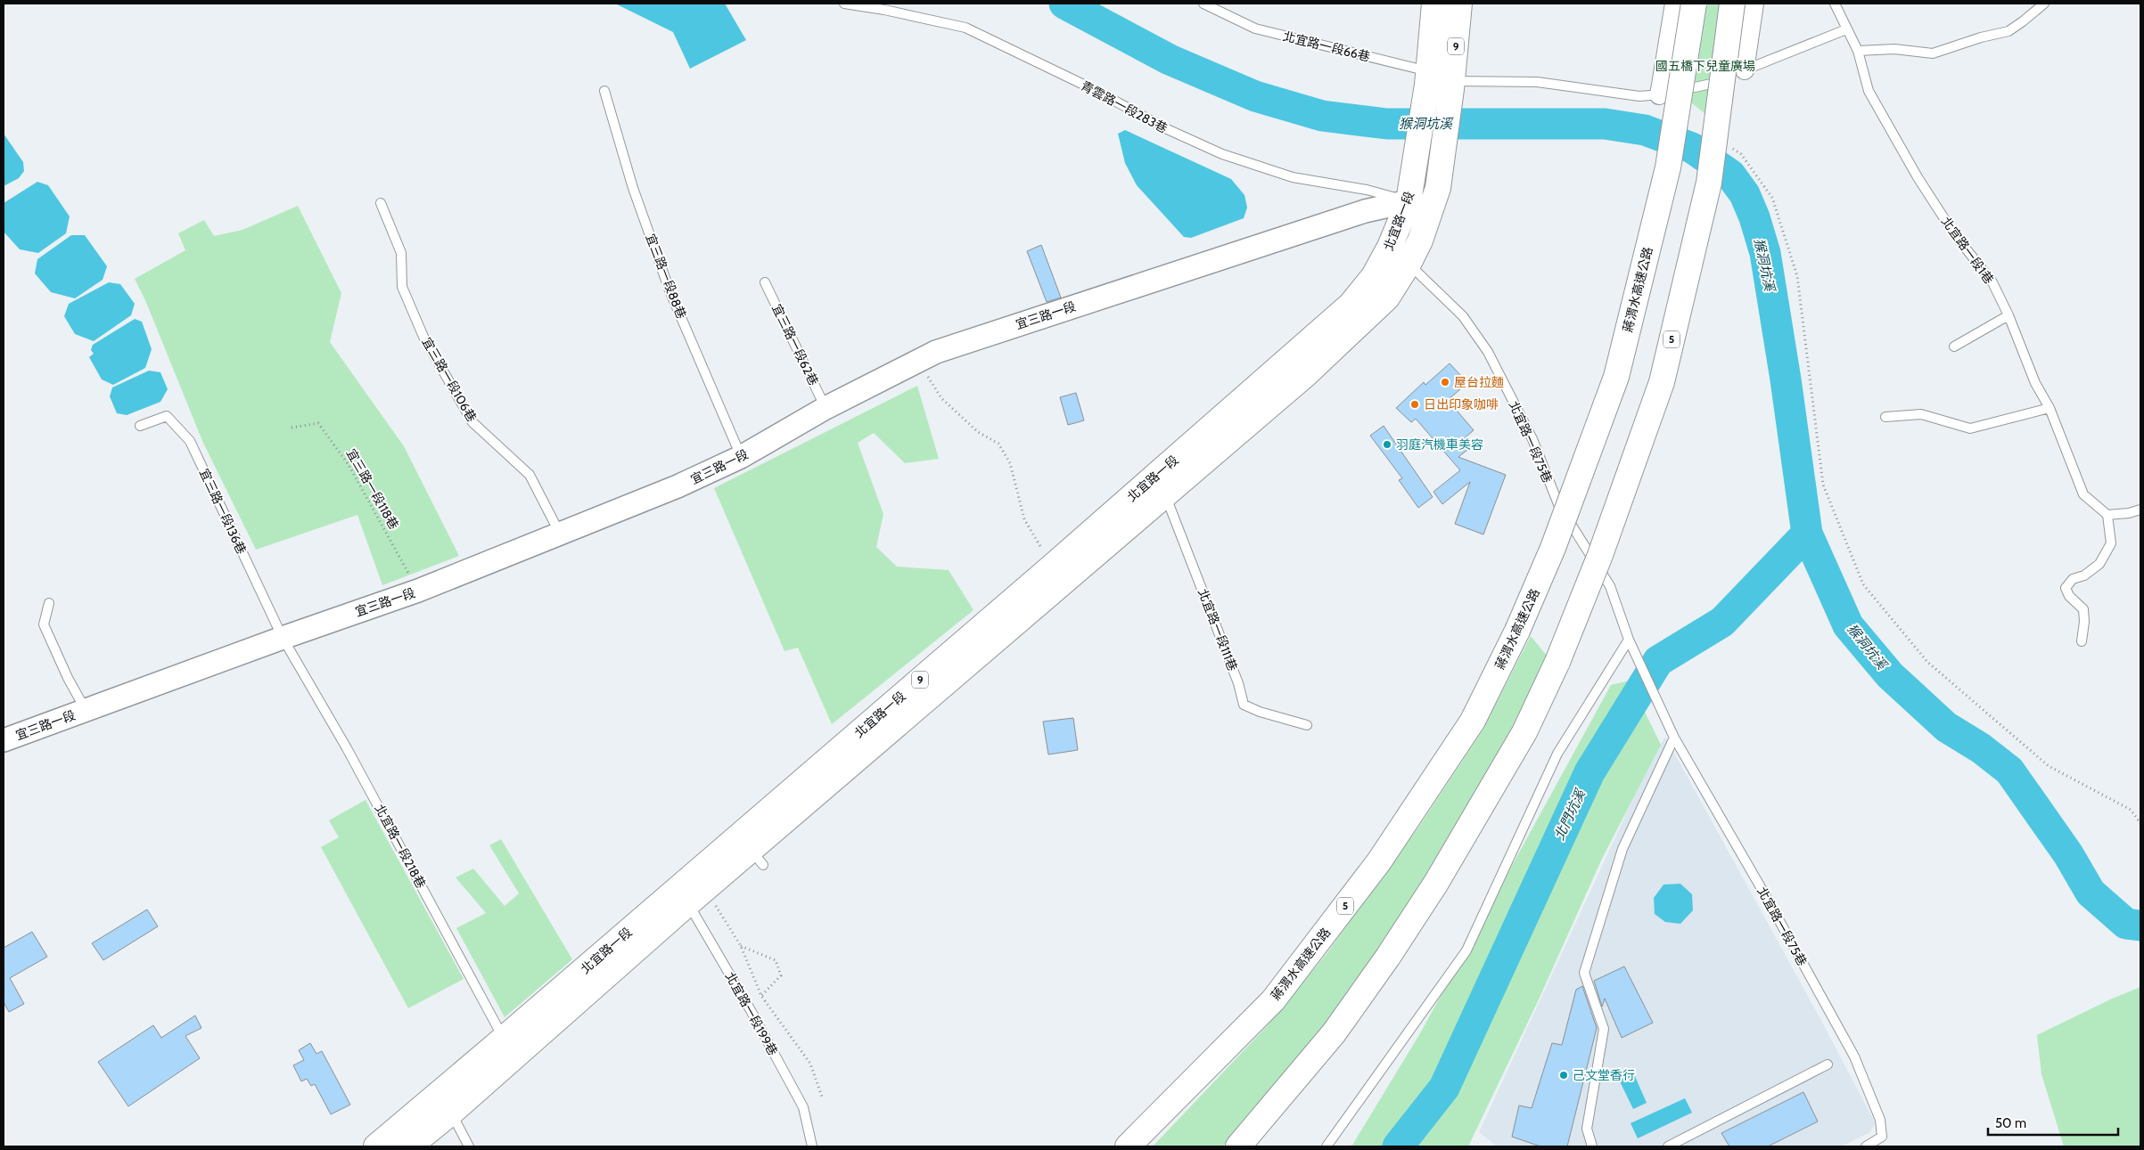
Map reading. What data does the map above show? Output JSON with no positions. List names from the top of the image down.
{
  "streets": {
    "main road": [
      "9",
      "北宜路一段",
      "蔣渭水高速公路",
      "5"
    ],
    "street": ["宜三路一段"],
    "lane": [
      "北宜路一段66巷",
      "青雲路一段283巷",
      "北宜路一段1巷",
      "宜三路一段88巷",
      "宜三路一段62巷",
      "宜三路一段106巷",
      "北宜路一段75巷",
      "宜三路一段136巷",
      "北宜路一段111巷",
      "北宜路一段218巷",
      "北宜路一段199巷"
    ],
    "path": ["宜三路一段118巷"]
  },
  "crossings": [
    ["北宜路一段66巷", "9"],
    ["北宜路一段66巷", "北宜路一段"],
    ["北宜路一段66巷", "北宜路一段1巷"],
    ["9", "北宜路一段"],
    ["青雲路一段283巷", "北宜路一段"],
    ["青雲路一段283巷", "宜三路一段"],
    ["北宜路一段", "宜三路一段"],
    ["北宜路一段", "北宜路一段75巷"],
    ["北宜路一段", "北宜路一段111巷"],
    ["北宜路一段", "北宜路一段218巷"],
    ["北宜路一段", "北宜路一段199巷"],
    ["宜三路一段88巷", "宜三路一段"],
    ["宜三路一段", "宜三路一段62巷"],
    ["宜三路一段", "宜三路一段106巷"],
    ["宜三路一段", "宜三路一段118巷"],
    ["宜三路一段", "宜三路一段136巷"],
    ["宜三路一段", "北宜路一段218巷"],
    ["宜三路一段136巷", "北宜路一段218巷"]
  ],
  "water": ["猴洞坑溪", "北門坑溪"],
  "parks": ["國五橋下兒童廣場"],
  "places": [
    "屋台拉麵",
    "日出印象咖啡",
    "羽庭汽機車美容",
    "己文堂香行"
  ],
  "scale_bar": "50 m"
}
